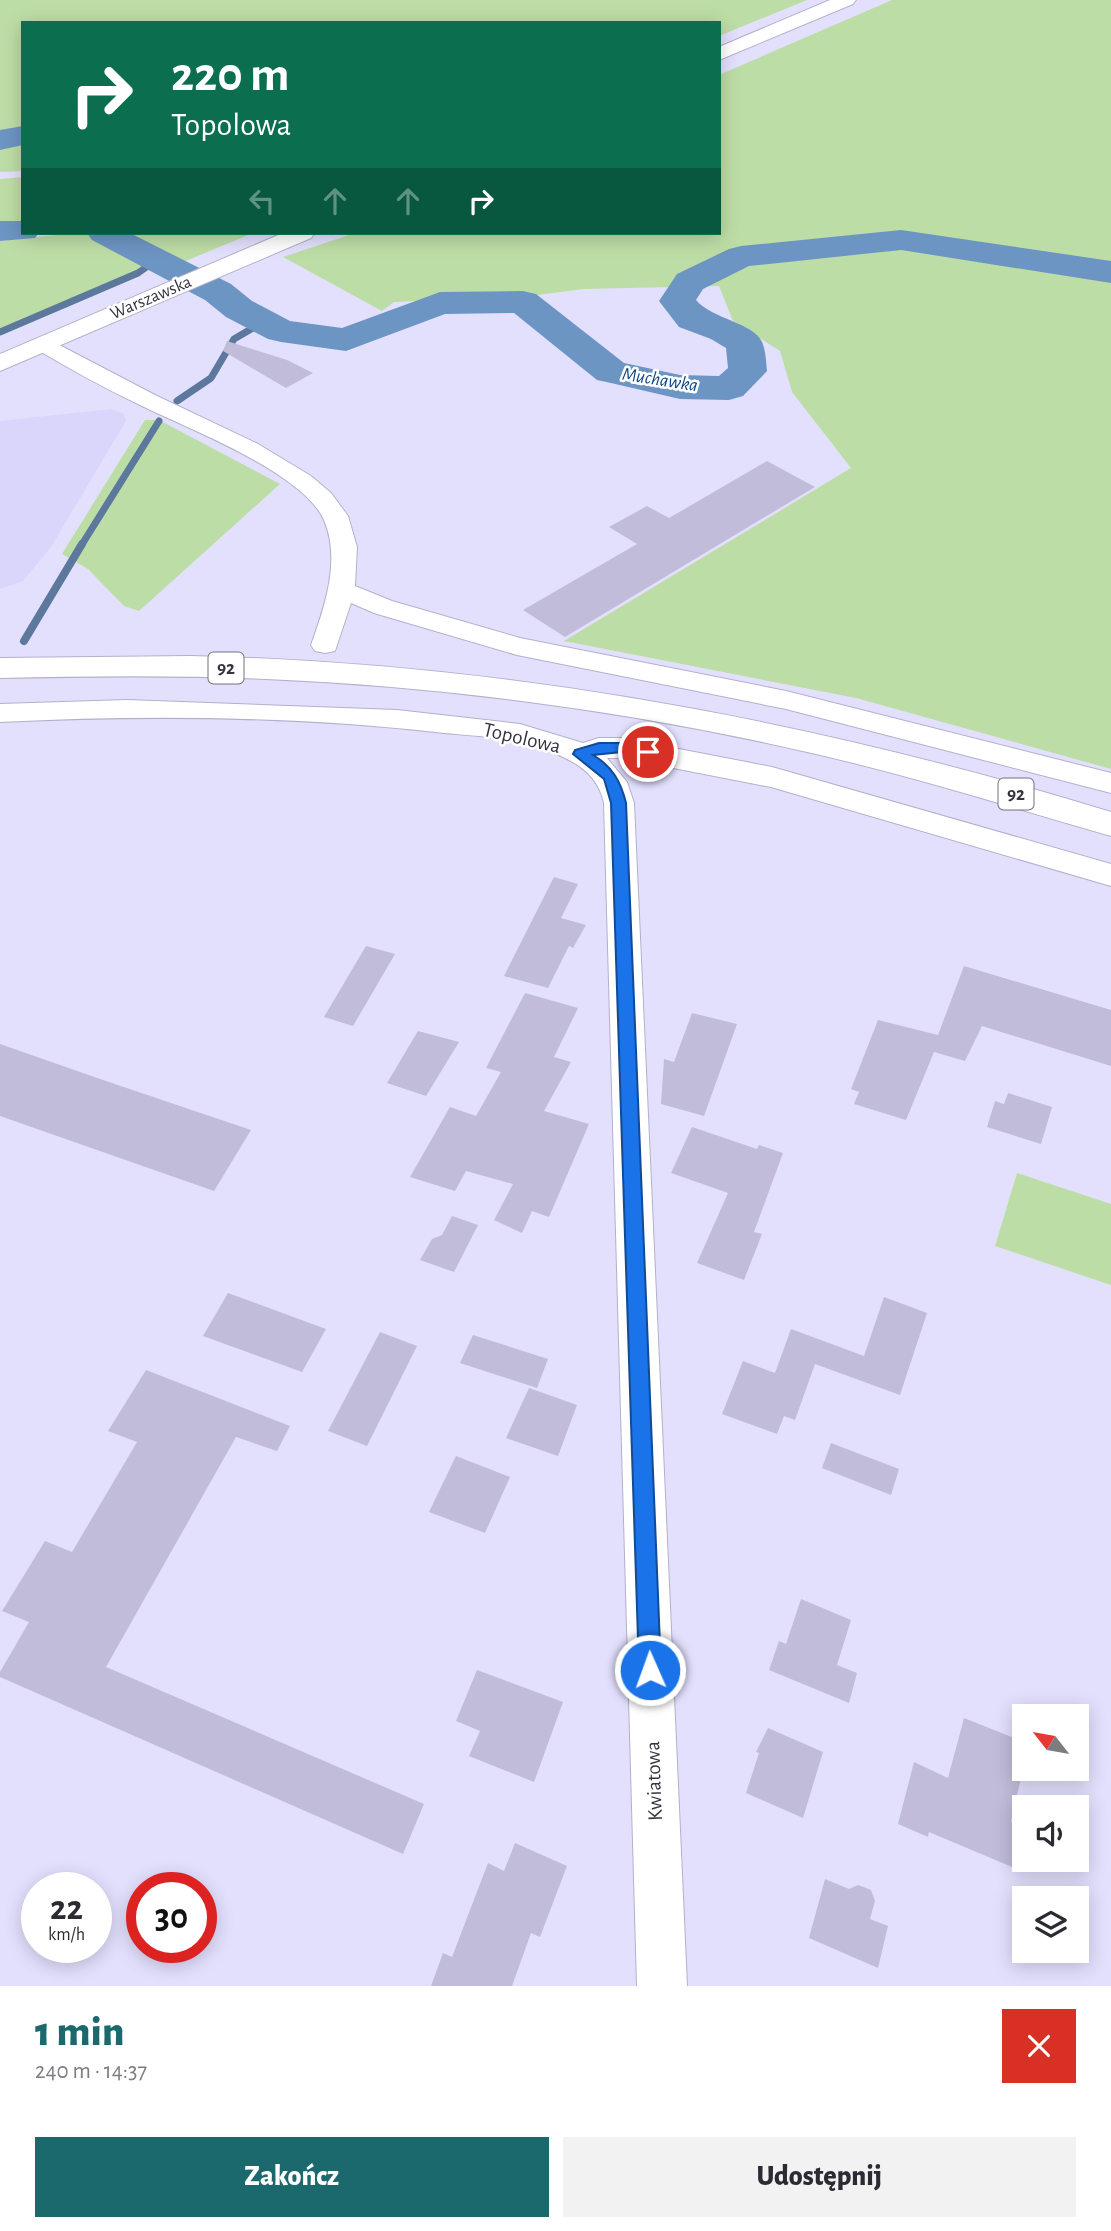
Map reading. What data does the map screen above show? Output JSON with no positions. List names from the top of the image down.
{
  "streets": {
    "main road": ["Warszawska", "92"],
    "street": ["Topolowa", "Kwiatowa"]
  },
  "crossings": [
    ["Topolowa", "Kwiatowa"]
  ],
  "water": ["Muchawka"],
  "north": "top left",
  "page": {
    "turn": ["220 m", "Topolowa"],
    "speed": "22 km/h",
    "limit": "30",
    "heading": ["1 min", "240 m · 14:37"],
    "buttons": ["Zakończ", "Udostępnij"]
  }
}
